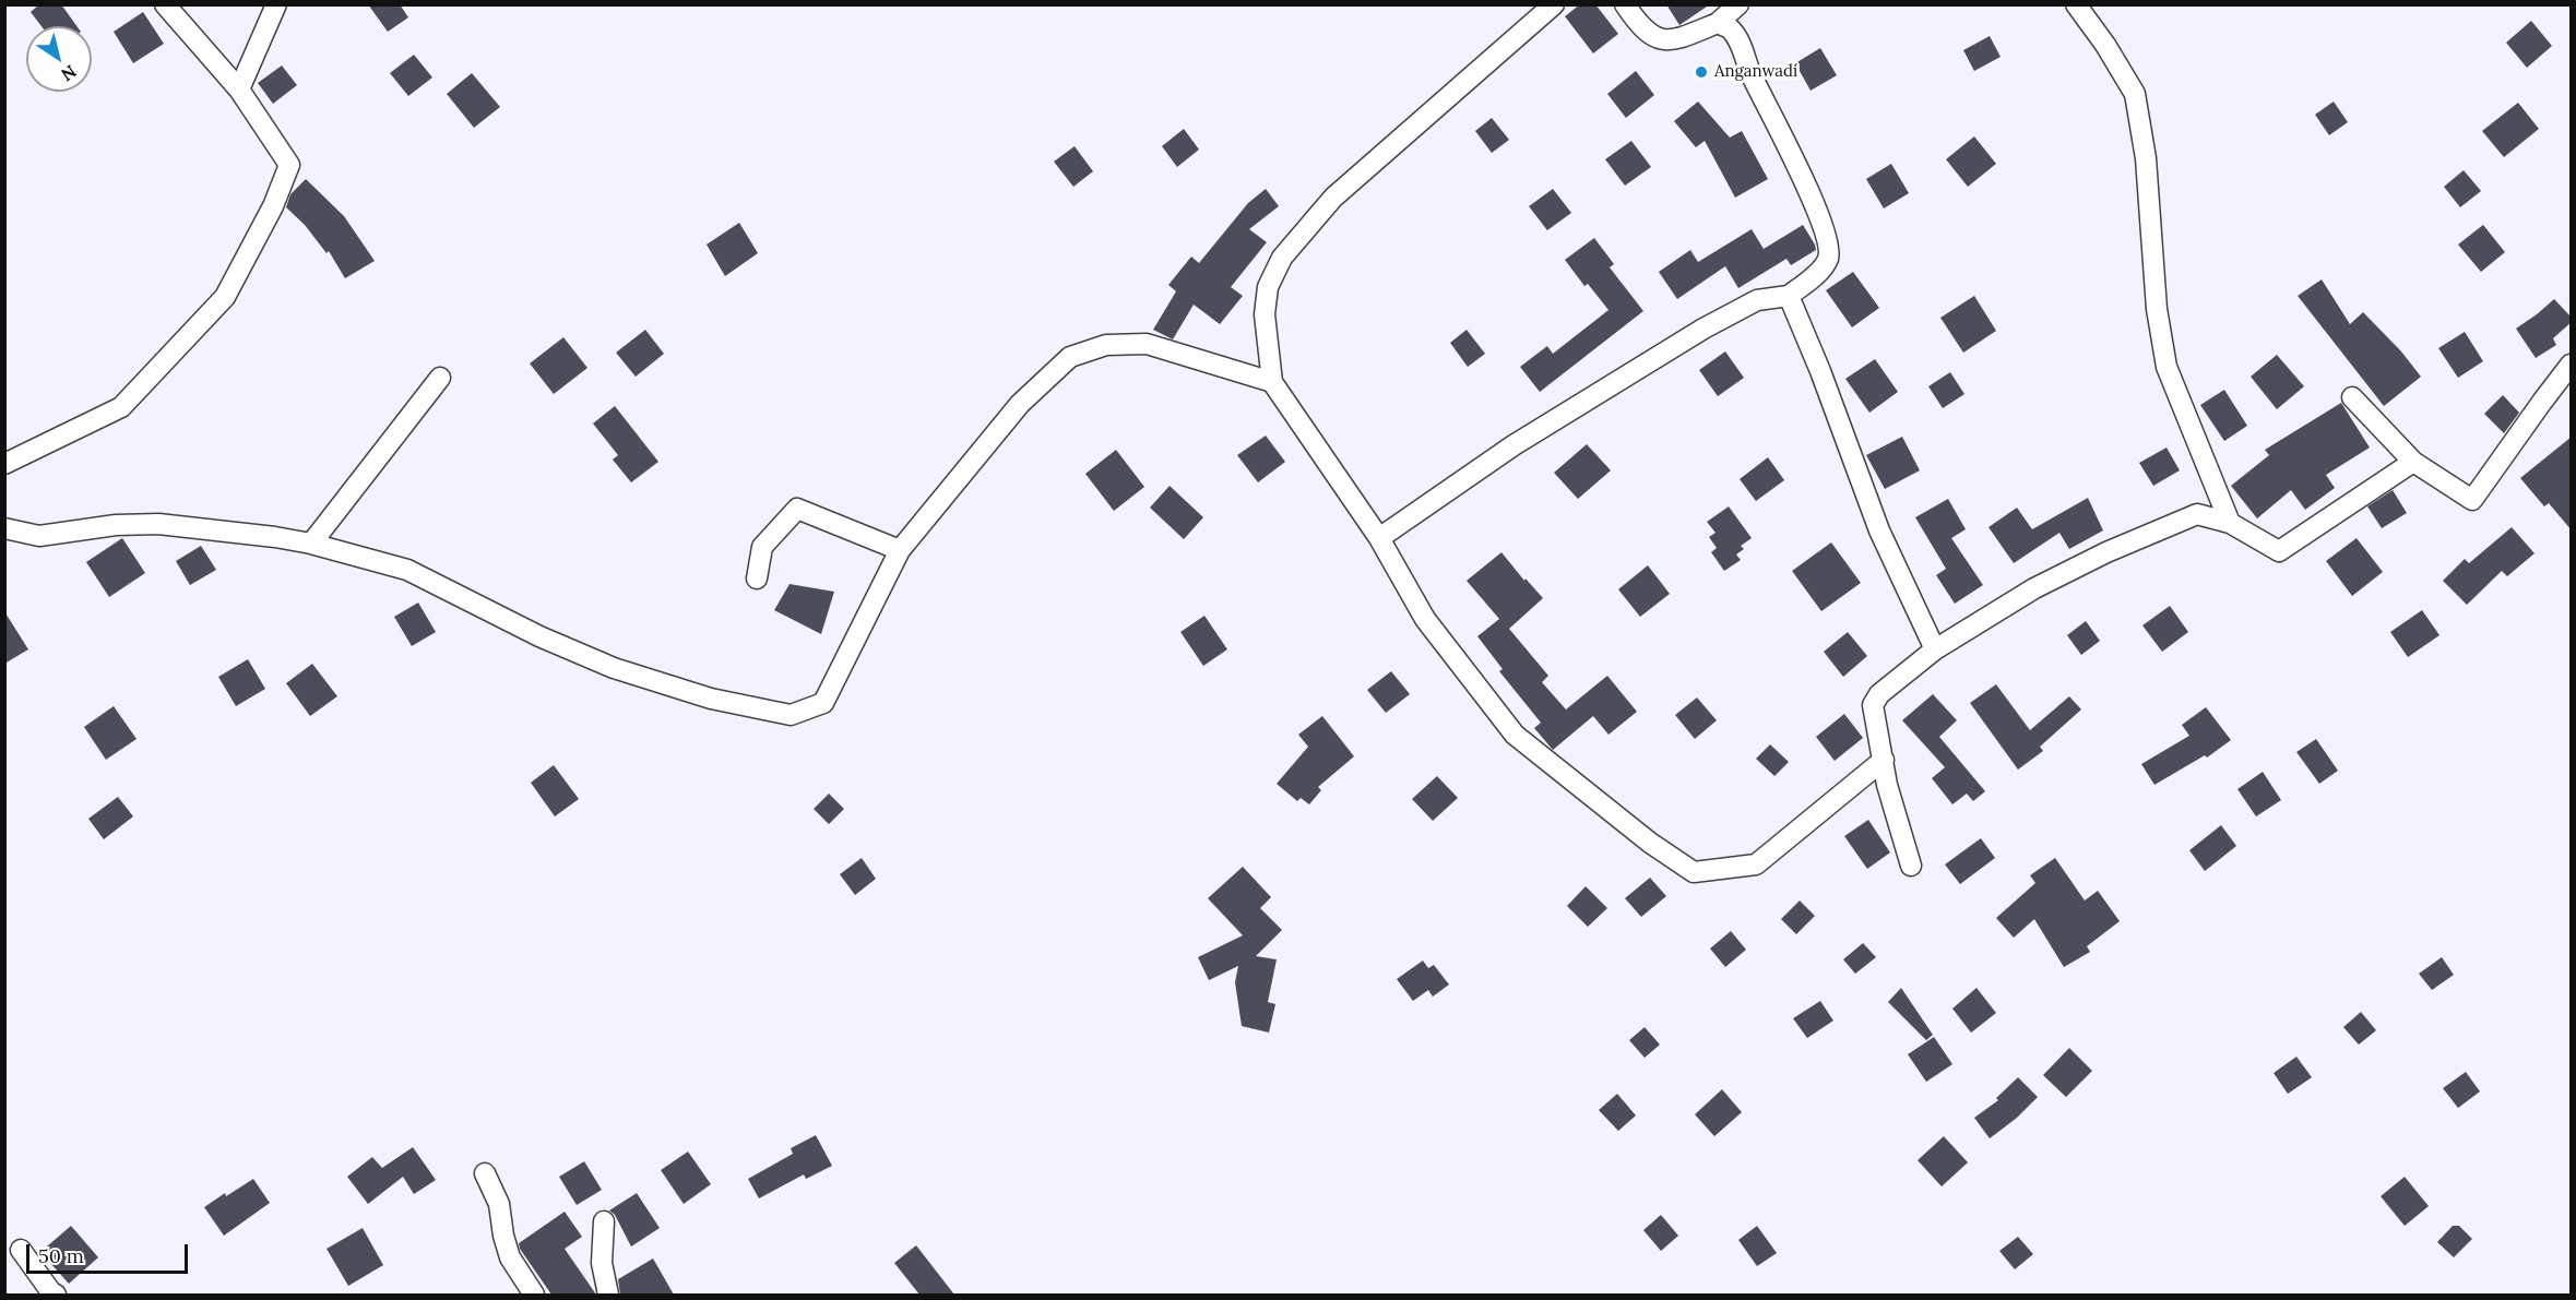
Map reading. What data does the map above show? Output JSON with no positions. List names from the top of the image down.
{
  "places": ["Anganwadi"],
  "scale_bar": "50 m",
  "north": "bottom right"
}
